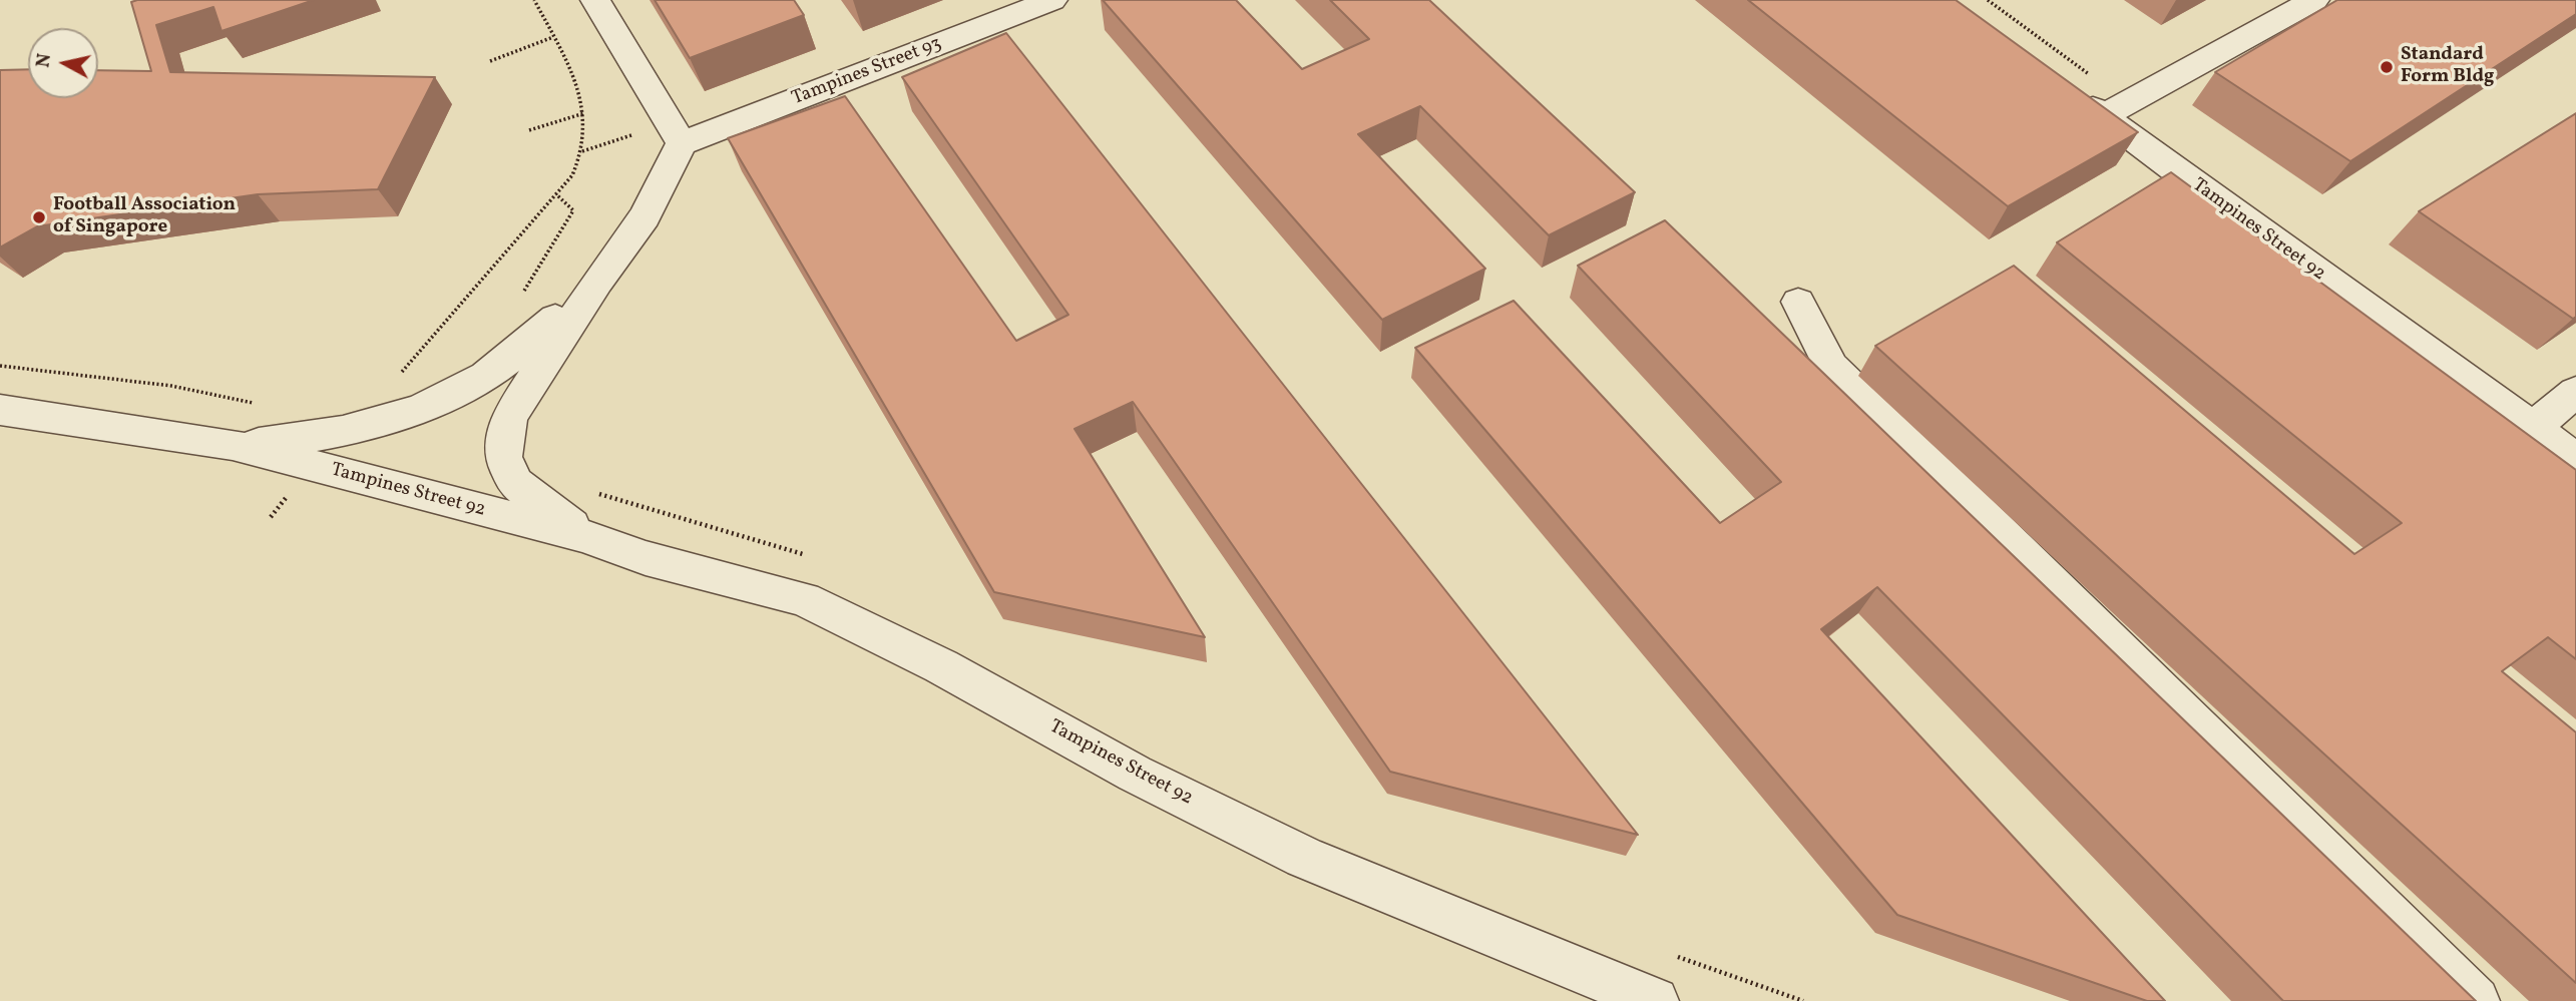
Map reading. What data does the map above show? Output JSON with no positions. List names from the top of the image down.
{
  "streets": {
    "street": ["Tampines Street 93", "Tampines Street 92"]
  },
  "crossings": [
    ["Tampines Street 93", "Tampines Street 92"]
  ],
  "places": ["Standard Form Bldg", "Football Association of Singapore"],
  "north": "left"
}
